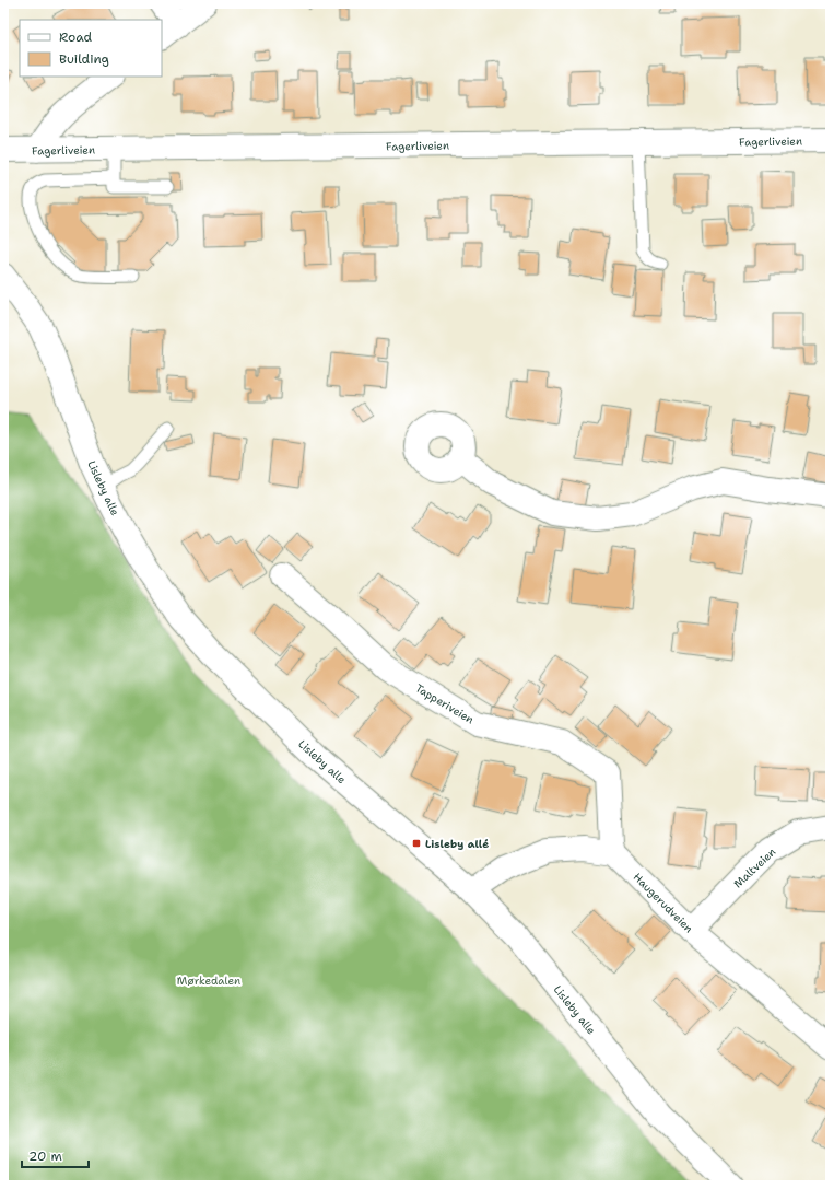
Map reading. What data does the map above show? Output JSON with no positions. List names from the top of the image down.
{
  "streets": {
    "street": [
      "Fagerliveien",
      "Lisleby alle",
      "Tapperiveien",
      "Maltveien",
      "Haugerudveien"
    ]
  },
  "crossings": [
    ["Tapperiveien", "Haugerudveien"],
    ["Maltveien", "Haugerudveien"]
  ],
  "parks": ["Mørkedalen"],
  "places": {
    "transit": ["Lisleby allé"]
  },
  "legend": ["Road", "Building"],
  "scale_bar": "20 m"
}
